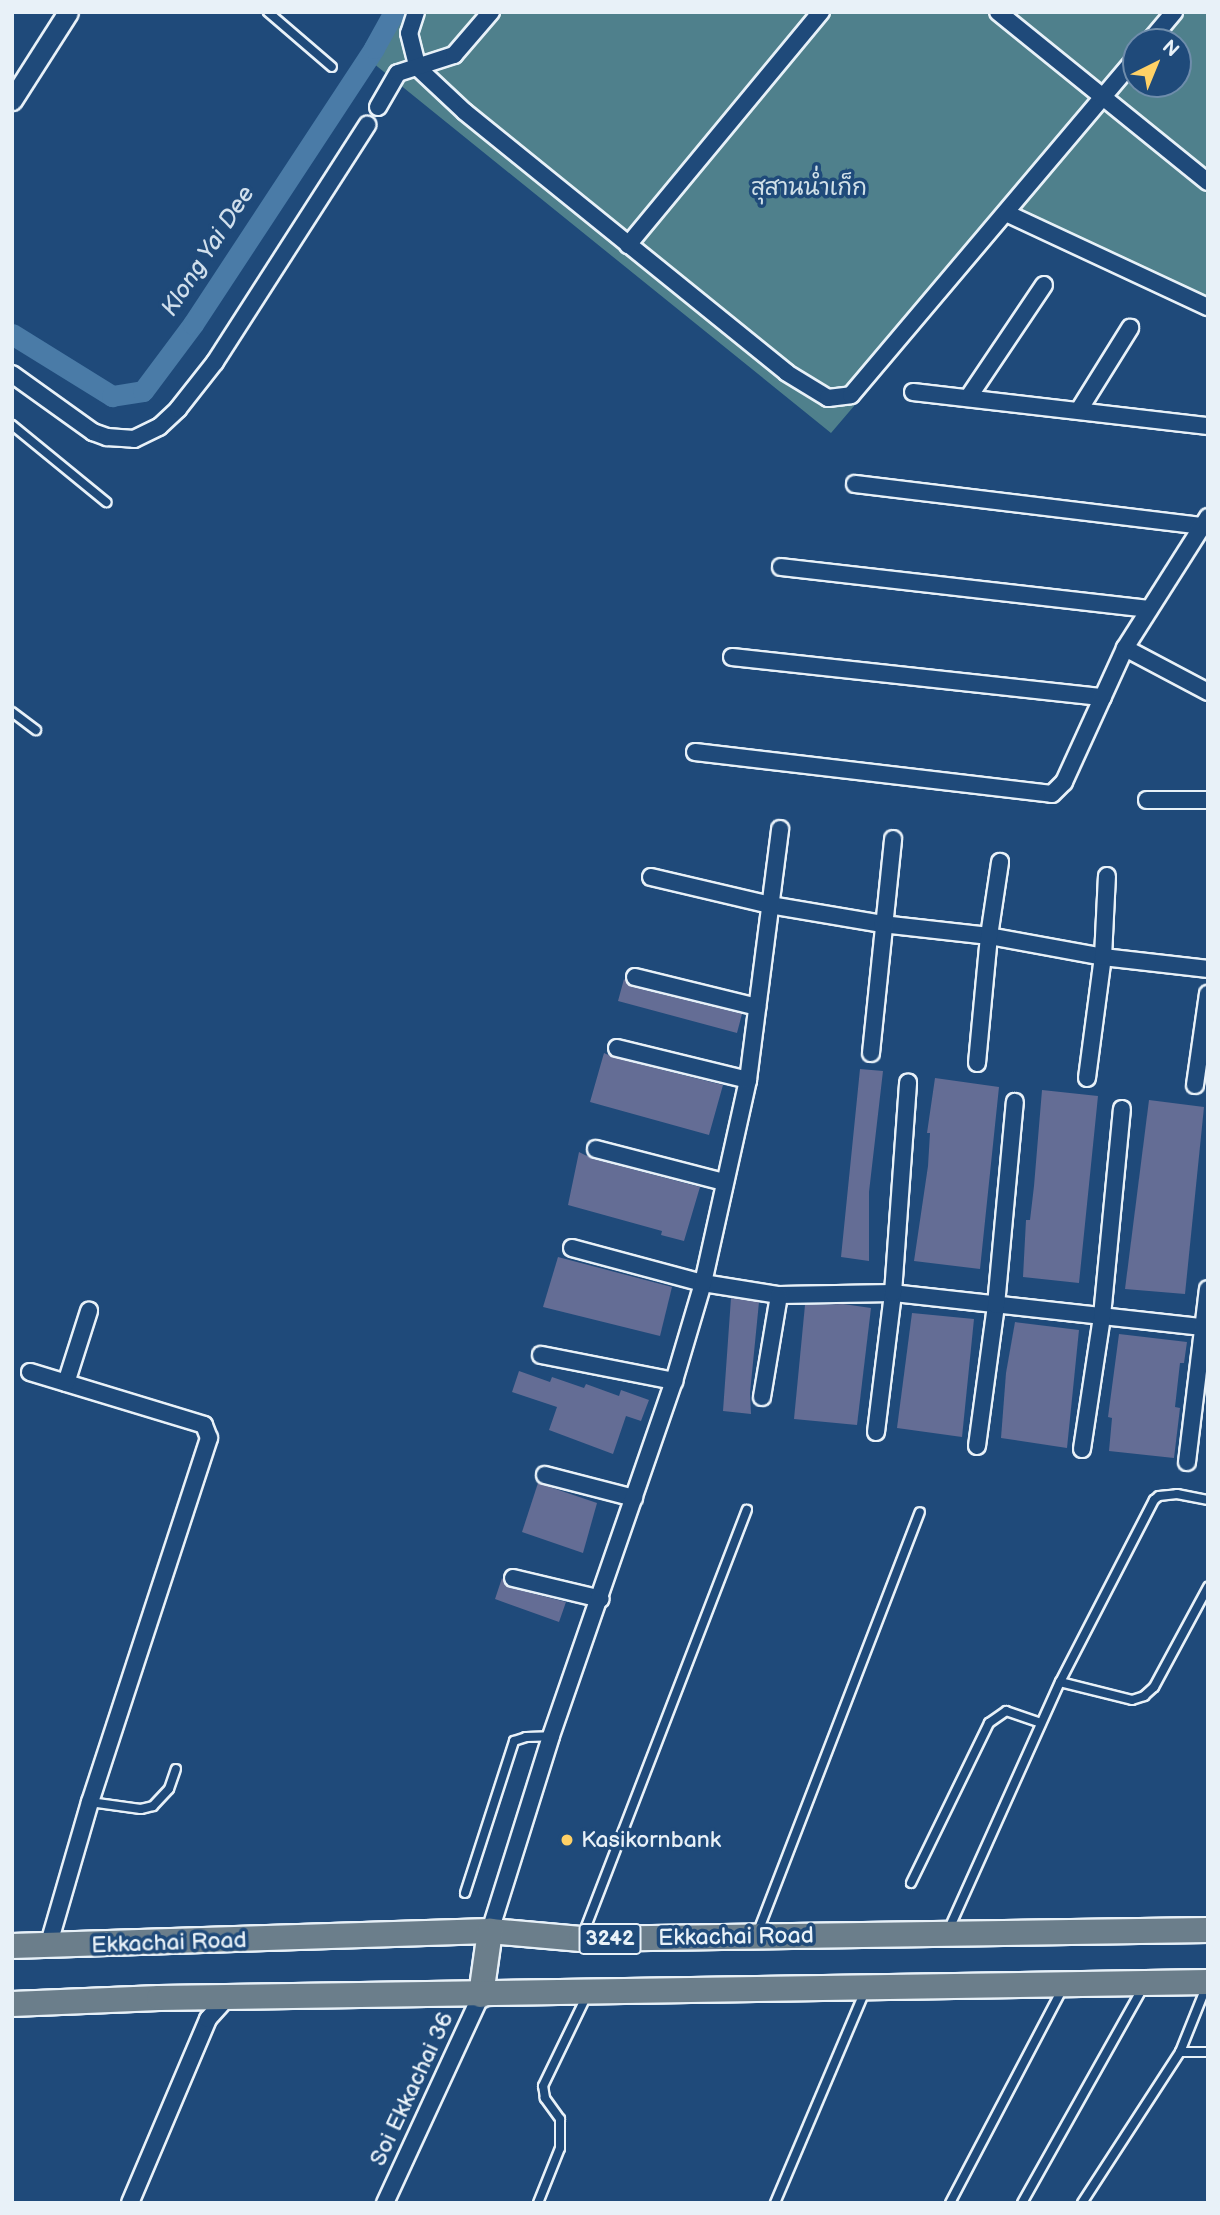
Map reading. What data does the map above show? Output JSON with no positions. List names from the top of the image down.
{
  "streets": {
    "main road": ["Ekkachai Road", "3242"],
    "street": ["Soi Ekkachai 36"]
  },
  "water": ["Klong Yai Dee"],
  "parks": ["สุสานน่ำเก็ก"],
  "places": ["Kasikornbank"],
  "north": "top right"
}
